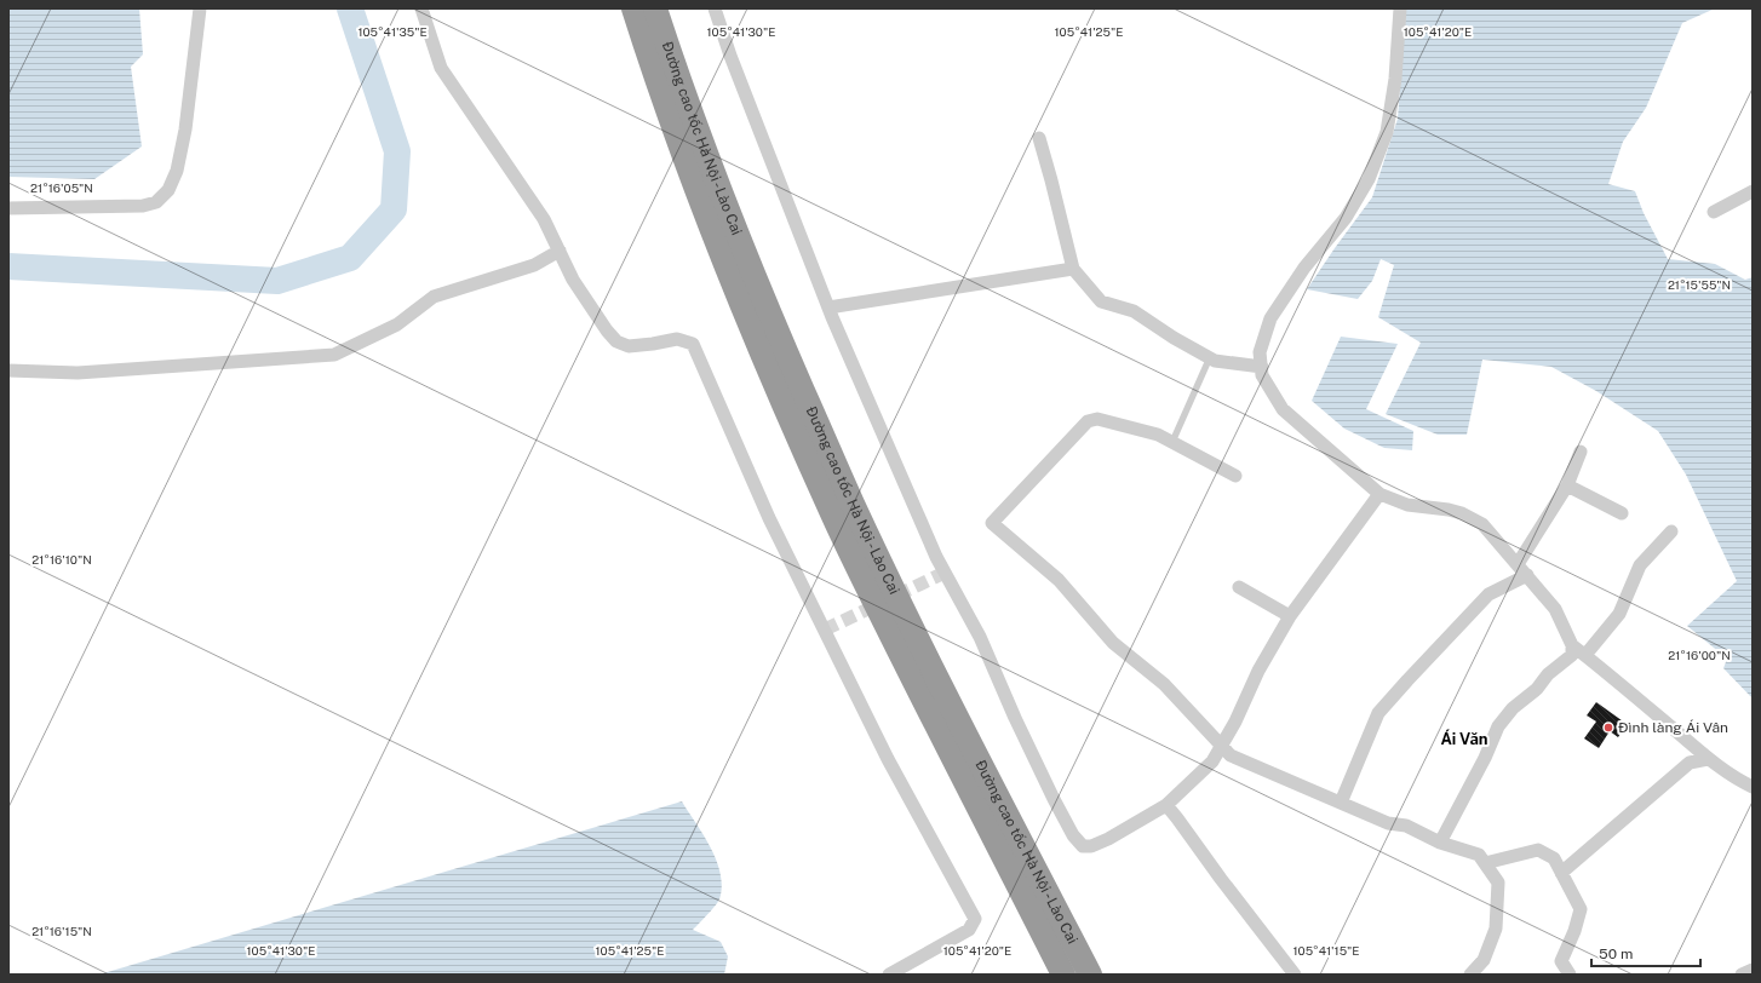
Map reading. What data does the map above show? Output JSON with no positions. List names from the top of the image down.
{
  "streets": {
    "highway": ["Đường cao tốc Hà Nội - Lào Cai"]
  },
  "districts": ["Ái Văn"],
  "places": ["Đình làng Ái Vân"],
  "scale_bar": "50 m",
  "coordinates": [
    "105°41'35\"E",
    "105°41'30\"E",
    "105°41'25\"E",
    "105°41'20\"E",
    "21°16'05\"N",
    "21°15'55\"N",
    "21°16'10\"N",
    "21°16'00\"N",
    "21°16'15\"N",
    "105°41'15\"E"
  ]
}
